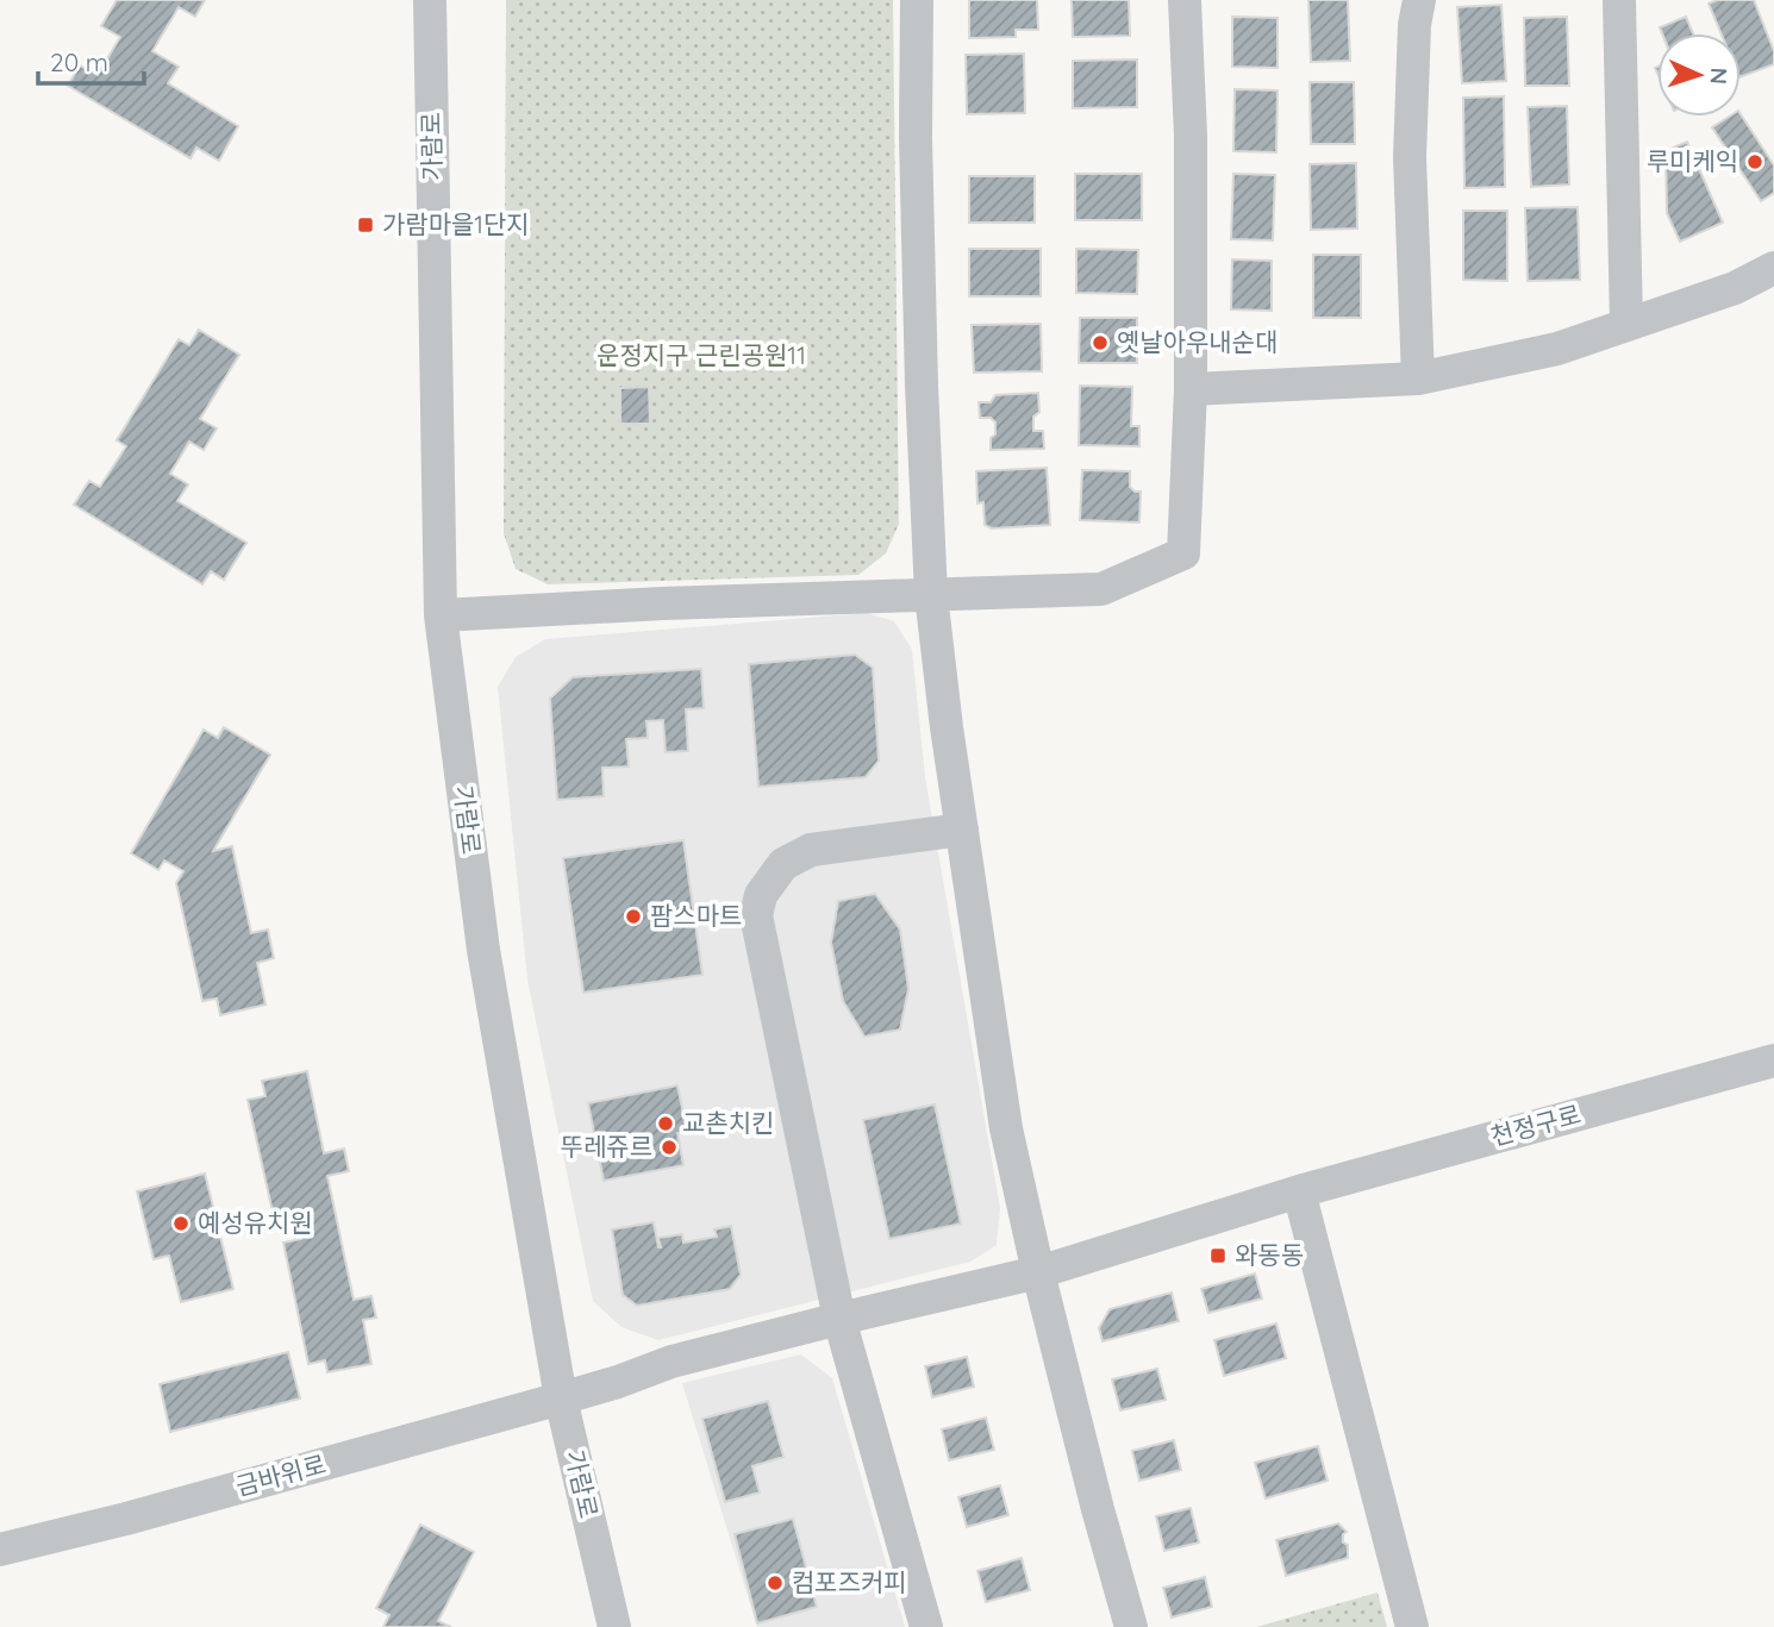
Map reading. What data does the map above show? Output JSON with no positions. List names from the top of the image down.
{
  "streets": {
    "street": ["가람로", "천정구로", "금바위로"]
  },
  "crossings": [
    ["가람로", "금바위로"],
    ["천정구로", "금바위로"]
  ],
  "parks": ["운정지구 근린공원11"],
  "places": {
    "other": [
      "루미케익",
      "옛날아우내순대",
      "팜스마트",
      "교촌치킨",
      "뚜레쥬르",
      "예성유치원",
      "컴포즈커피"
    ],
    "transit": ["가람마을1단지", "와동동"]
  },
  "scale_bar": "20 m",
  "north": "right"
}
